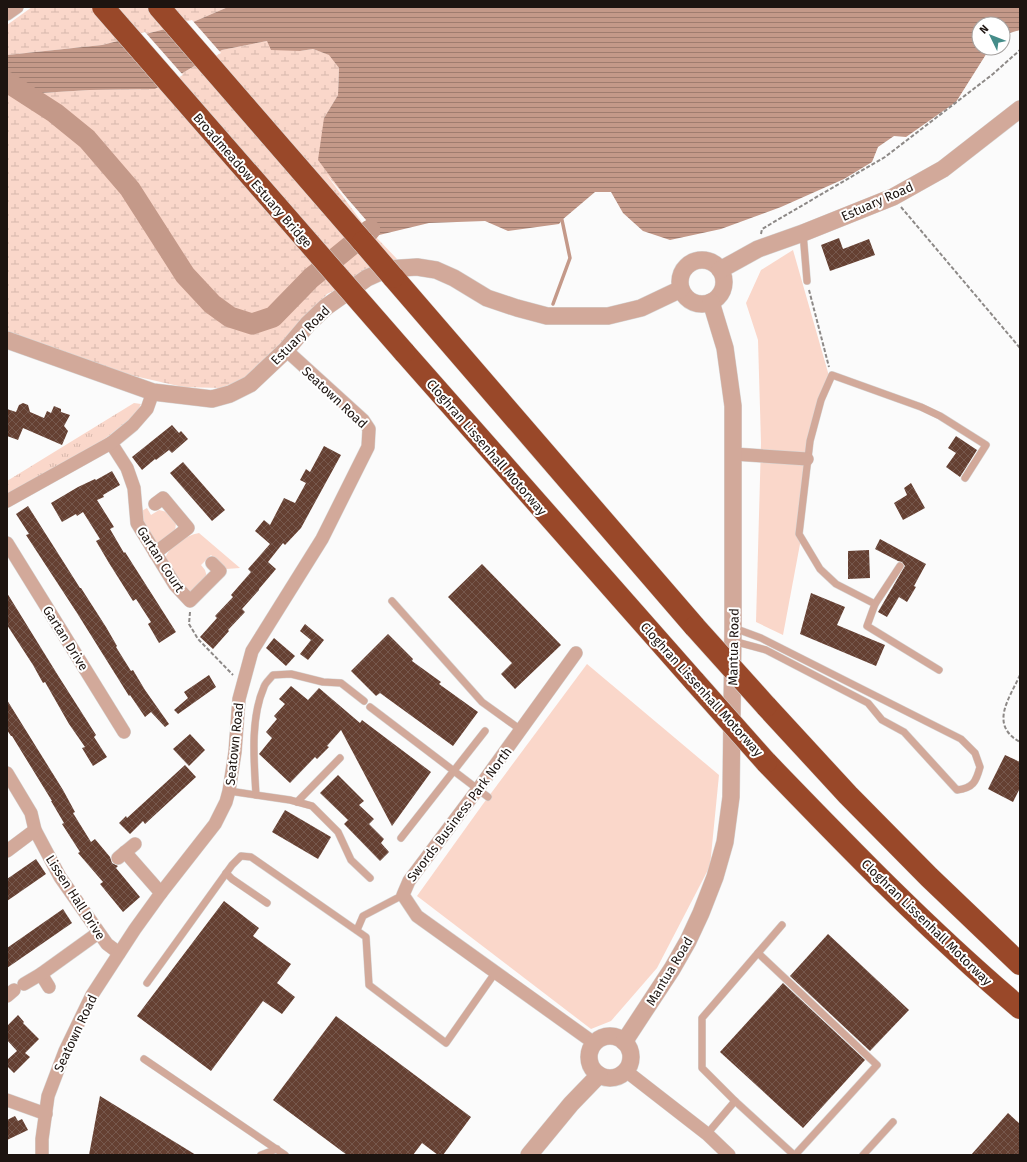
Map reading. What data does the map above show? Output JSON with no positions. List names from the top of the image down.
{
  "streets": {
    "highway": ["Broadmeadow Estuary Bridge", "Cloghran Lissenhall Motorway"],
    "street": [
      "Estuary Road",
      "Seatown Road",
      "Gartan Court",
      "Gartan Drive",
      "Mantua Road",
      "Swords Business Park North",
      "Lissen Hall Drive"
    ]
  },
  "crossings": [
    ["Broadmeadow Estuary Bridge", "Cloghran Lissenhall Motorway"],
    ["Estuary Road", "Seatown Road"],
    ["Estuary Road", "Mantua Road"],
    ["Seatown Road", "Lissen Hall Drive"],
    ["Mantua Road", "Swords Business Park North"]
  ],
  "north": "top left"
}
